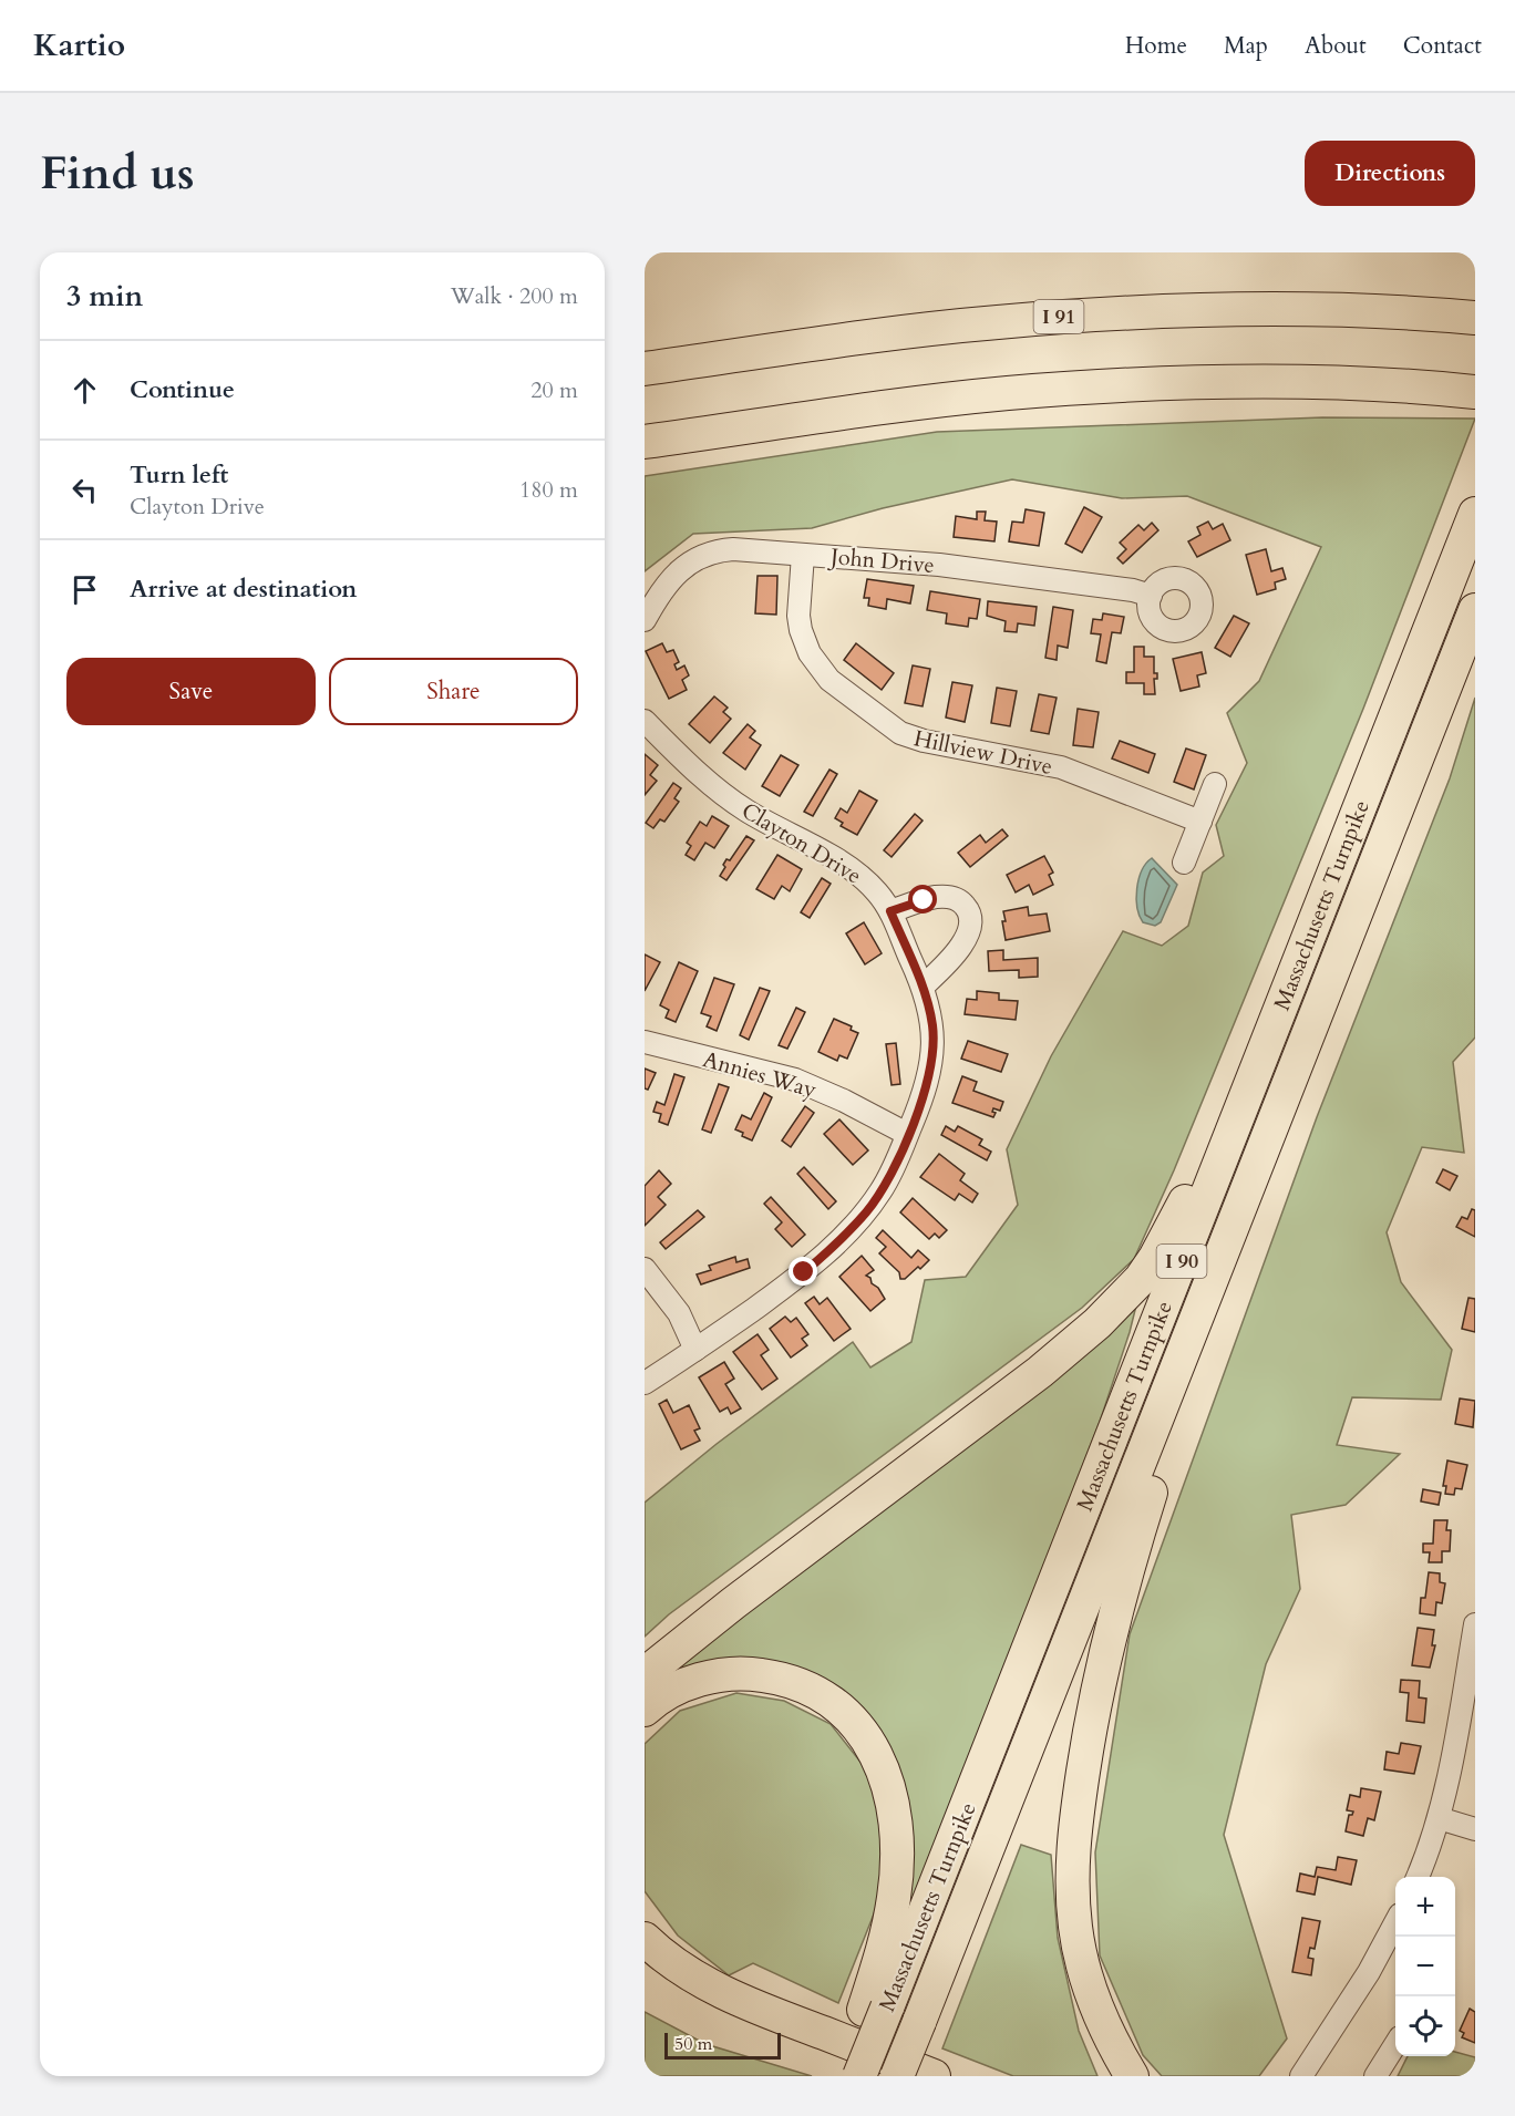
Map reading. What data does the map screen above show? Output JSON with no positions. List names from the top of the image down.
{
  "streets": {
    "highway": ["I 91", "Massachusetts Turnpike", "I 90"],
    "street": [
      "John Drive",
      "Hillview Drive",
      "Clayton Drive",
      "Annies Way"
    ]
  },
  "crossings": [
    ["John Drive", "Hillview Drive"],
    ["Clayton Drive", "Annies Way"]
  ],
  "scale_bar": "50 m",
  "page": {
    "header": "Kartio",
    "nav": [
      "Home",
      "Map",
      "About",
      "Contact"
    ],
    "buttons": [
      "Directions",
      ["Save", "Share"]
    ],
    "title": "Find us",
    "heading": ["3 min", "Walk · 200 m"],
    "list": [
      ["Continue", "20 m"],
      ["Turn left", "Clayton Drive", "180 m"],
      "Arrive at destination"
    ],
    "map_buttons": ["+", "−"],
    "scale": "50 m"
  }
}
